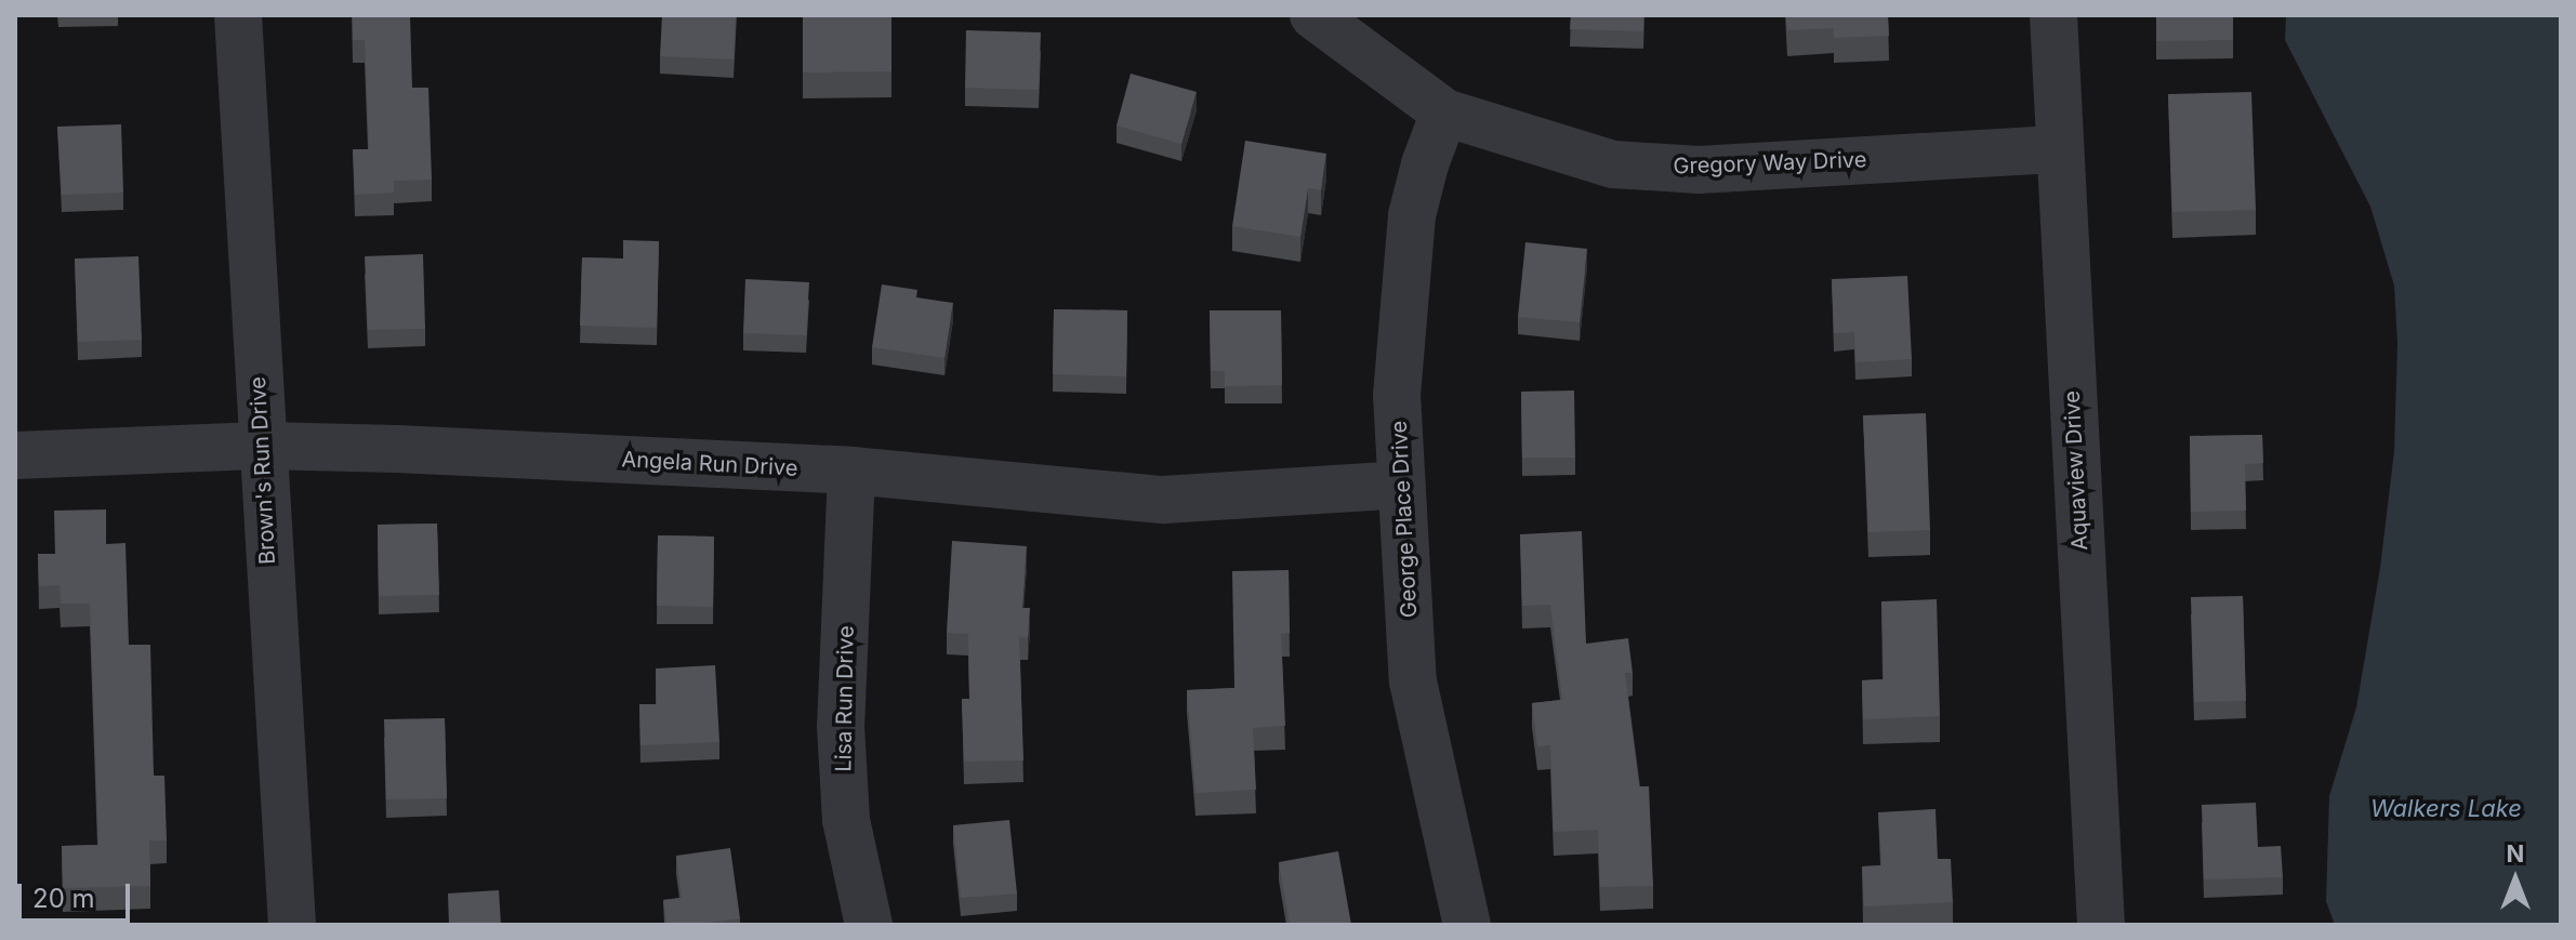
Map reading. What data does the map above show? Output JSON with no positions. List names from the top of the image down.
{
  "streets": {
    "street": [
      "Gregory Way Drive",
      "Angela Run Drive",
      "Brown's Run Drive",
      "Aquaview Drive",
      "George Place Drive",
      "Lisa Run Drive"
    ]
  },
  "crossings": [
    ["Gregory Way Drive", "Aquaview Drive"],
    ["Gregory Way Drive", "George Place Drive"],
    ["Angela Run Drive", "Brown's Run Drive"],
    ["Angela Run Drive", "George Place Drive"],
    ["Angela Run Drive", "Lisa Run Drive"]
  ],
  "water": ["Walkers Lake"],
  "scale_bar": "20 m",
  "north": "top"
}
